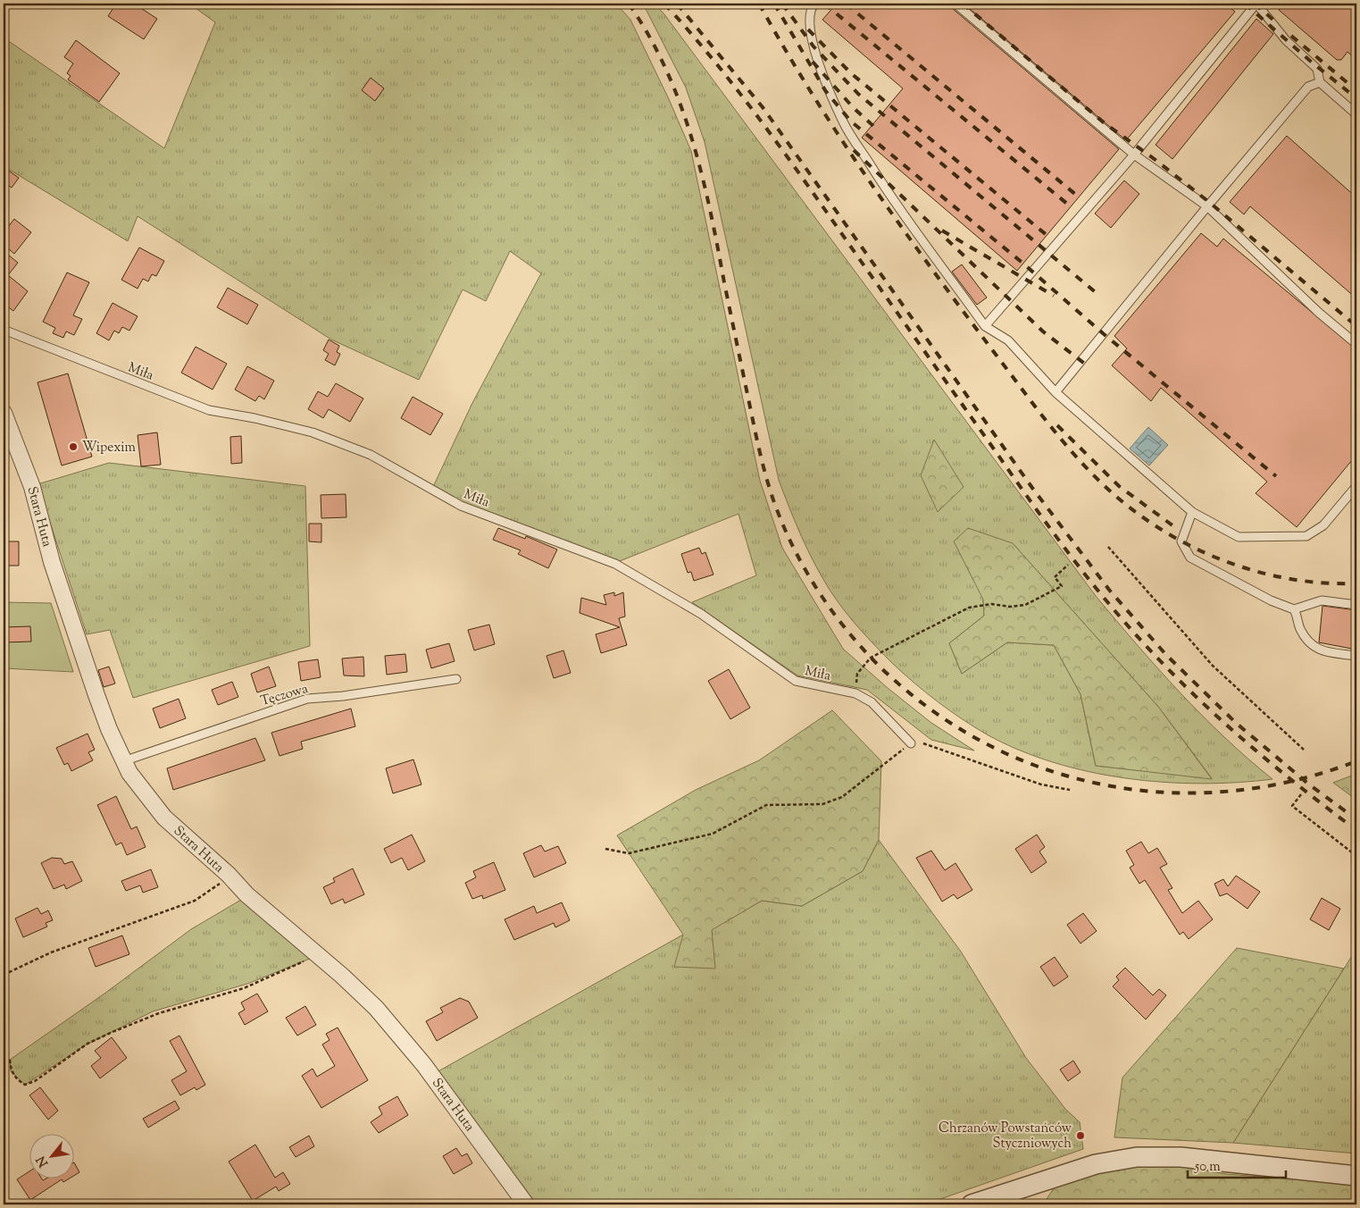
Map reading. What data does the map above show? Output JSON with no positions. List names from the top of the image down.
{
  "streets": {
    "street": ["Stara Huta"],
    "lane": ["Miła", "Tęczowa"]
  },
  "crossings": [
    ["Stara Huta", "Tęczowa"]
  ],
  "places": ["Wipexim", "Chrzanów Powstańców Styczniowych"],
  "scale_bar": "50 m",
  "north": "bottom left"
}
